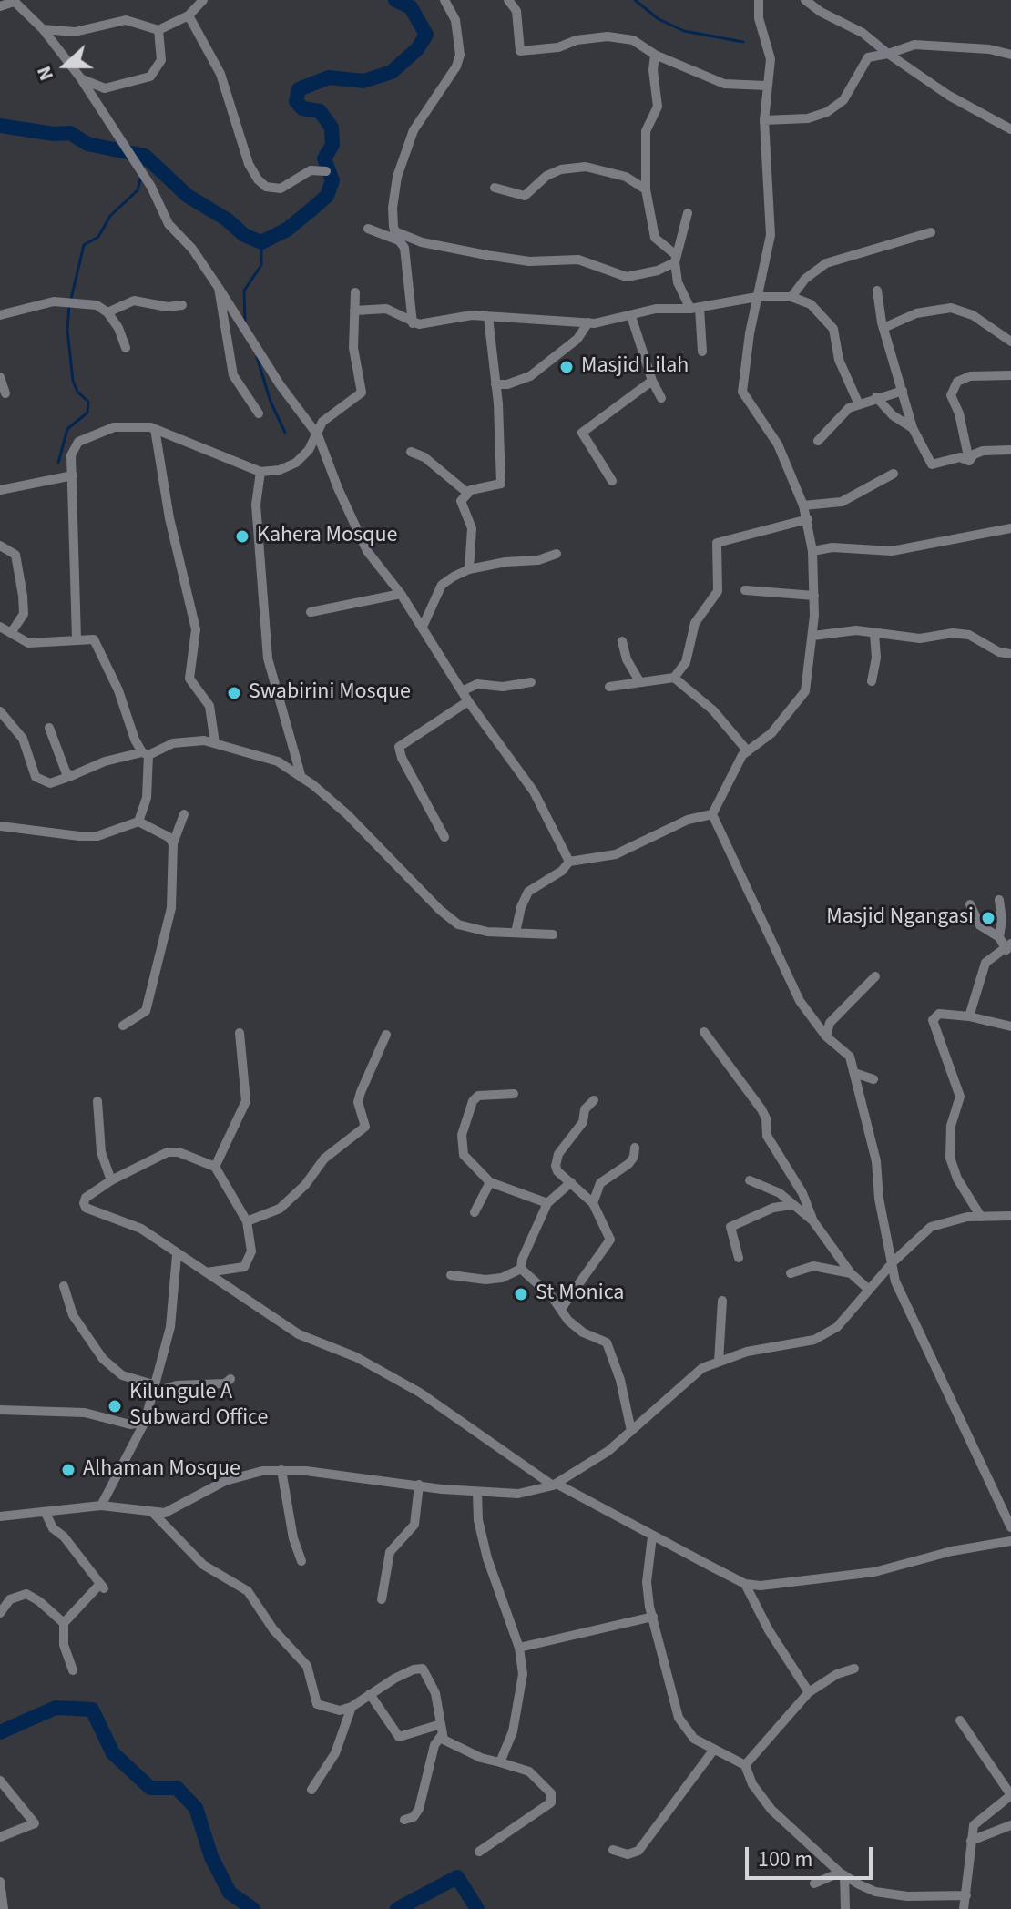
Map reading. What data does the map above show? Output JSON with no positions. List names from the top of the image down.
{
  "places": [
    "Masjid Lilah",
    "Kahera Mosque",
    "Swabirini Mosque",
    "Masjid Ngangasi",
    "St Monica",
    "Kilungule A Subward Office",
    "Alhaman Mosque"
  ],
  "scale_bar": "100 m",
  "north": "left"
}
